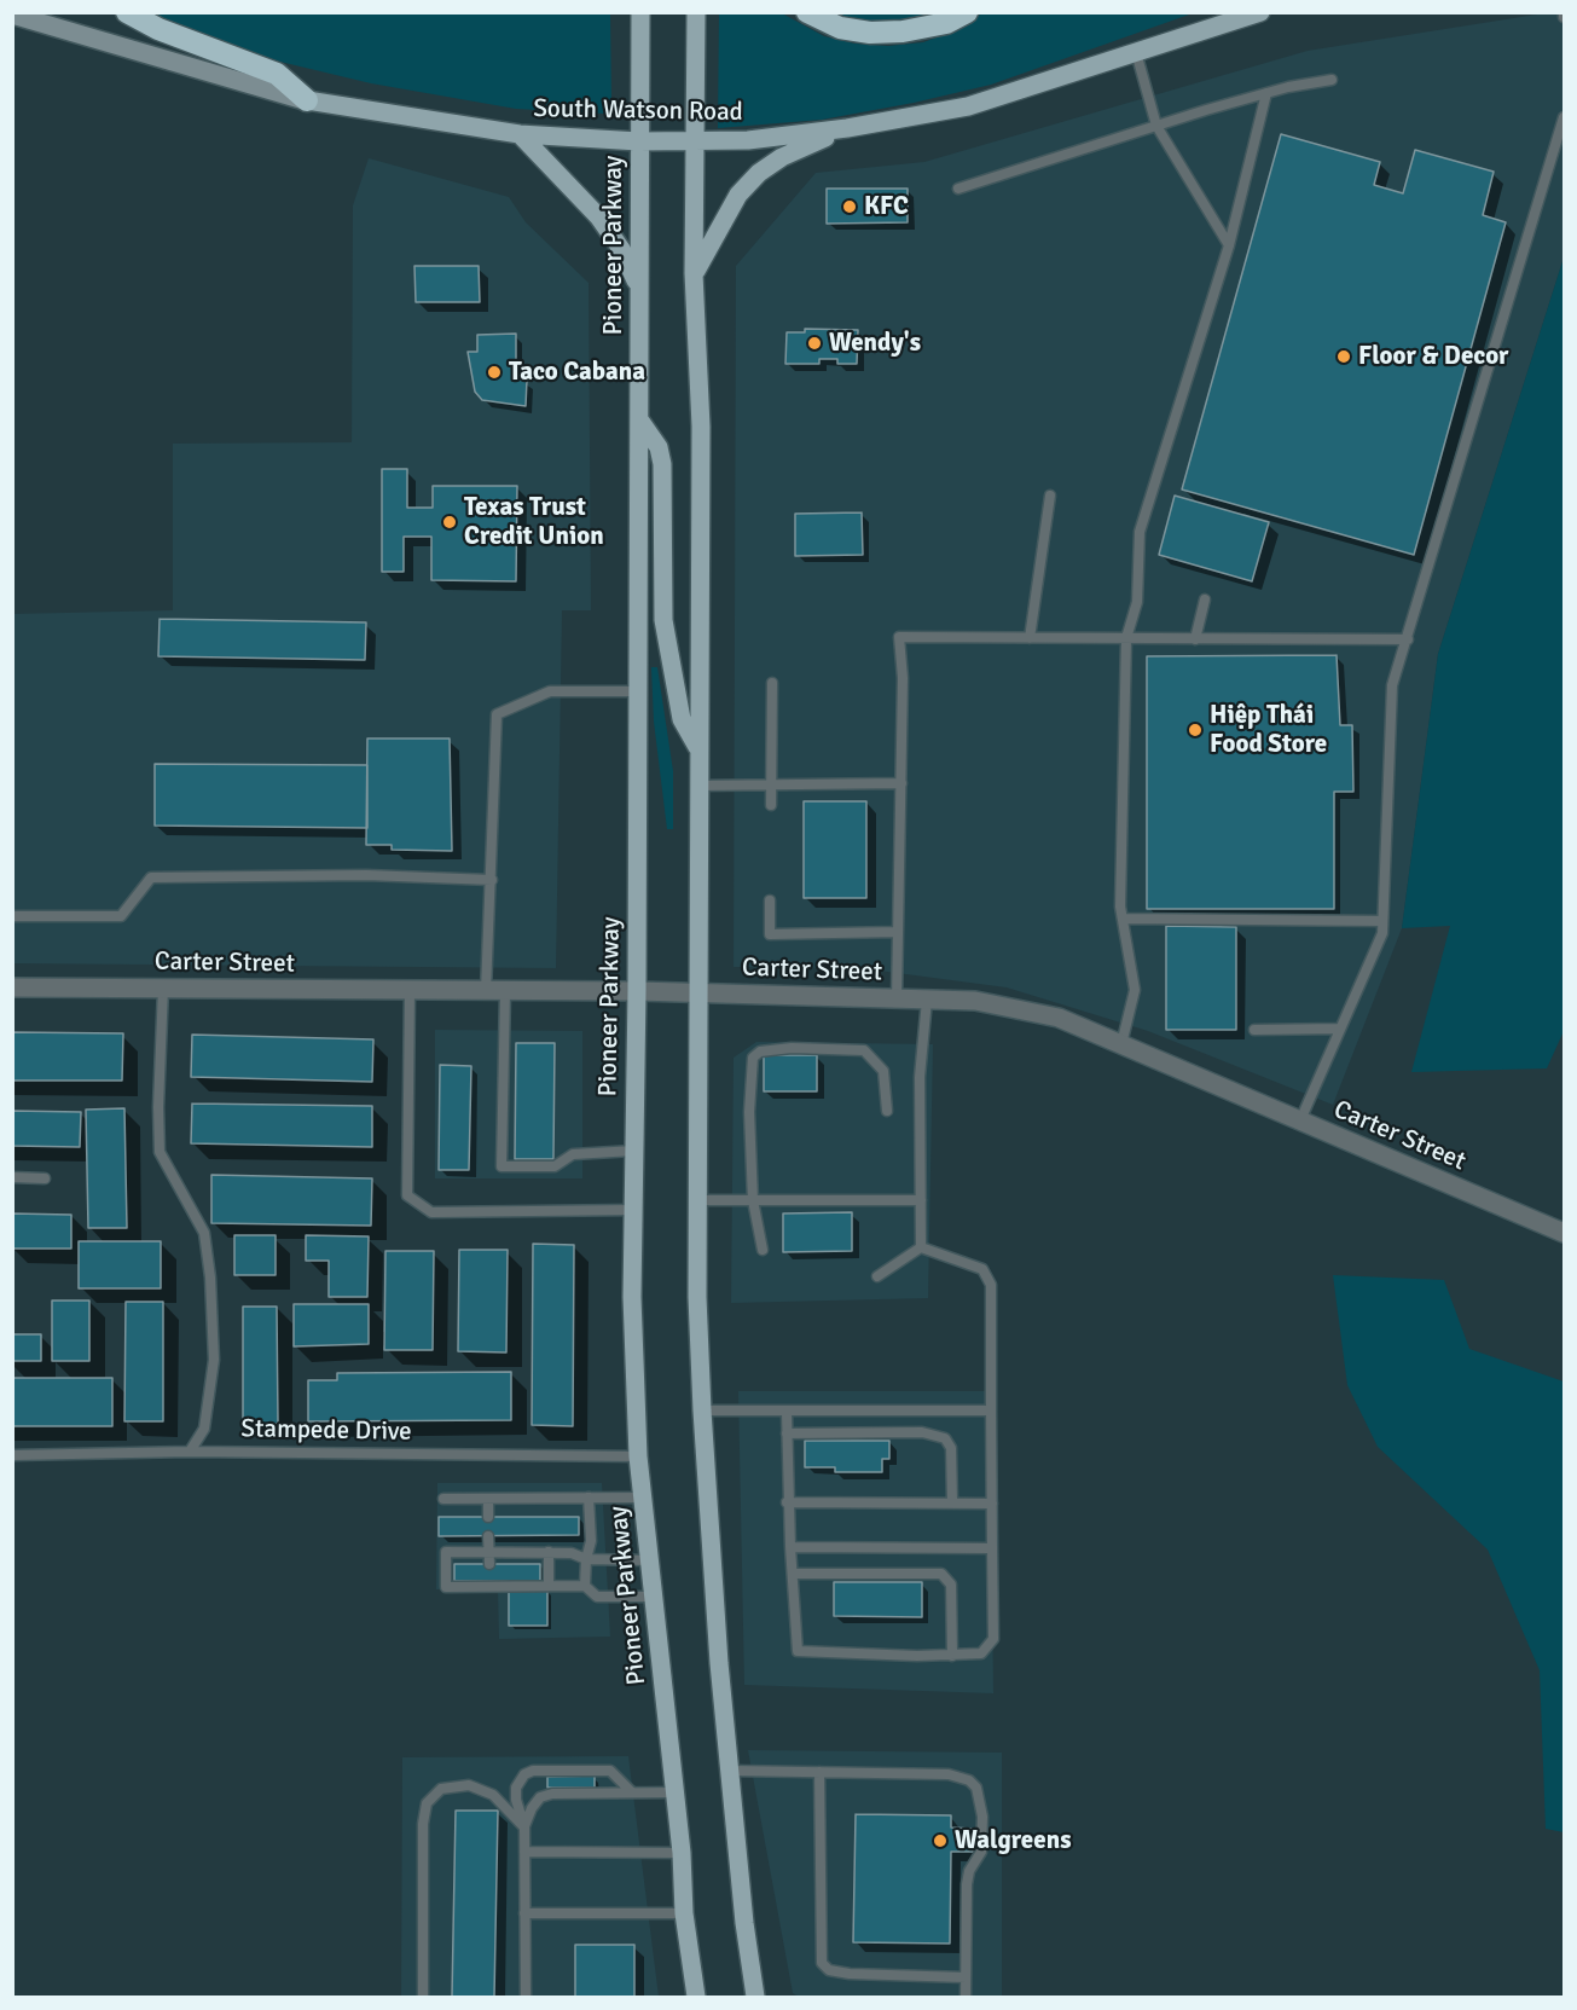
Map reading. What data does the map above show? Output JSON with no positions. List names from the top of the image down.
{
  "streets": {
    "main road": ["South Watson Road", "Pioneer Parkway"],
    "street": ["Carter Street"],
    "lane": ["Stampede Drive"]
  },
  "crossings": [
    ["South Watson Road", "Pioneer Parkway"],
    ["Pioneer Parkway", "Carter Street"],
    ["Pioneer Parkway", "Stampede Drive"]
  ],
  "places": [
    "KFC",
    "Wendy's",
    "Floor & Decor",
    "Taco Cabana",
    "Texas Trust Credit Union",
    "Hiệp Thái Food Store",
    "Walgreens"
  ]
}
